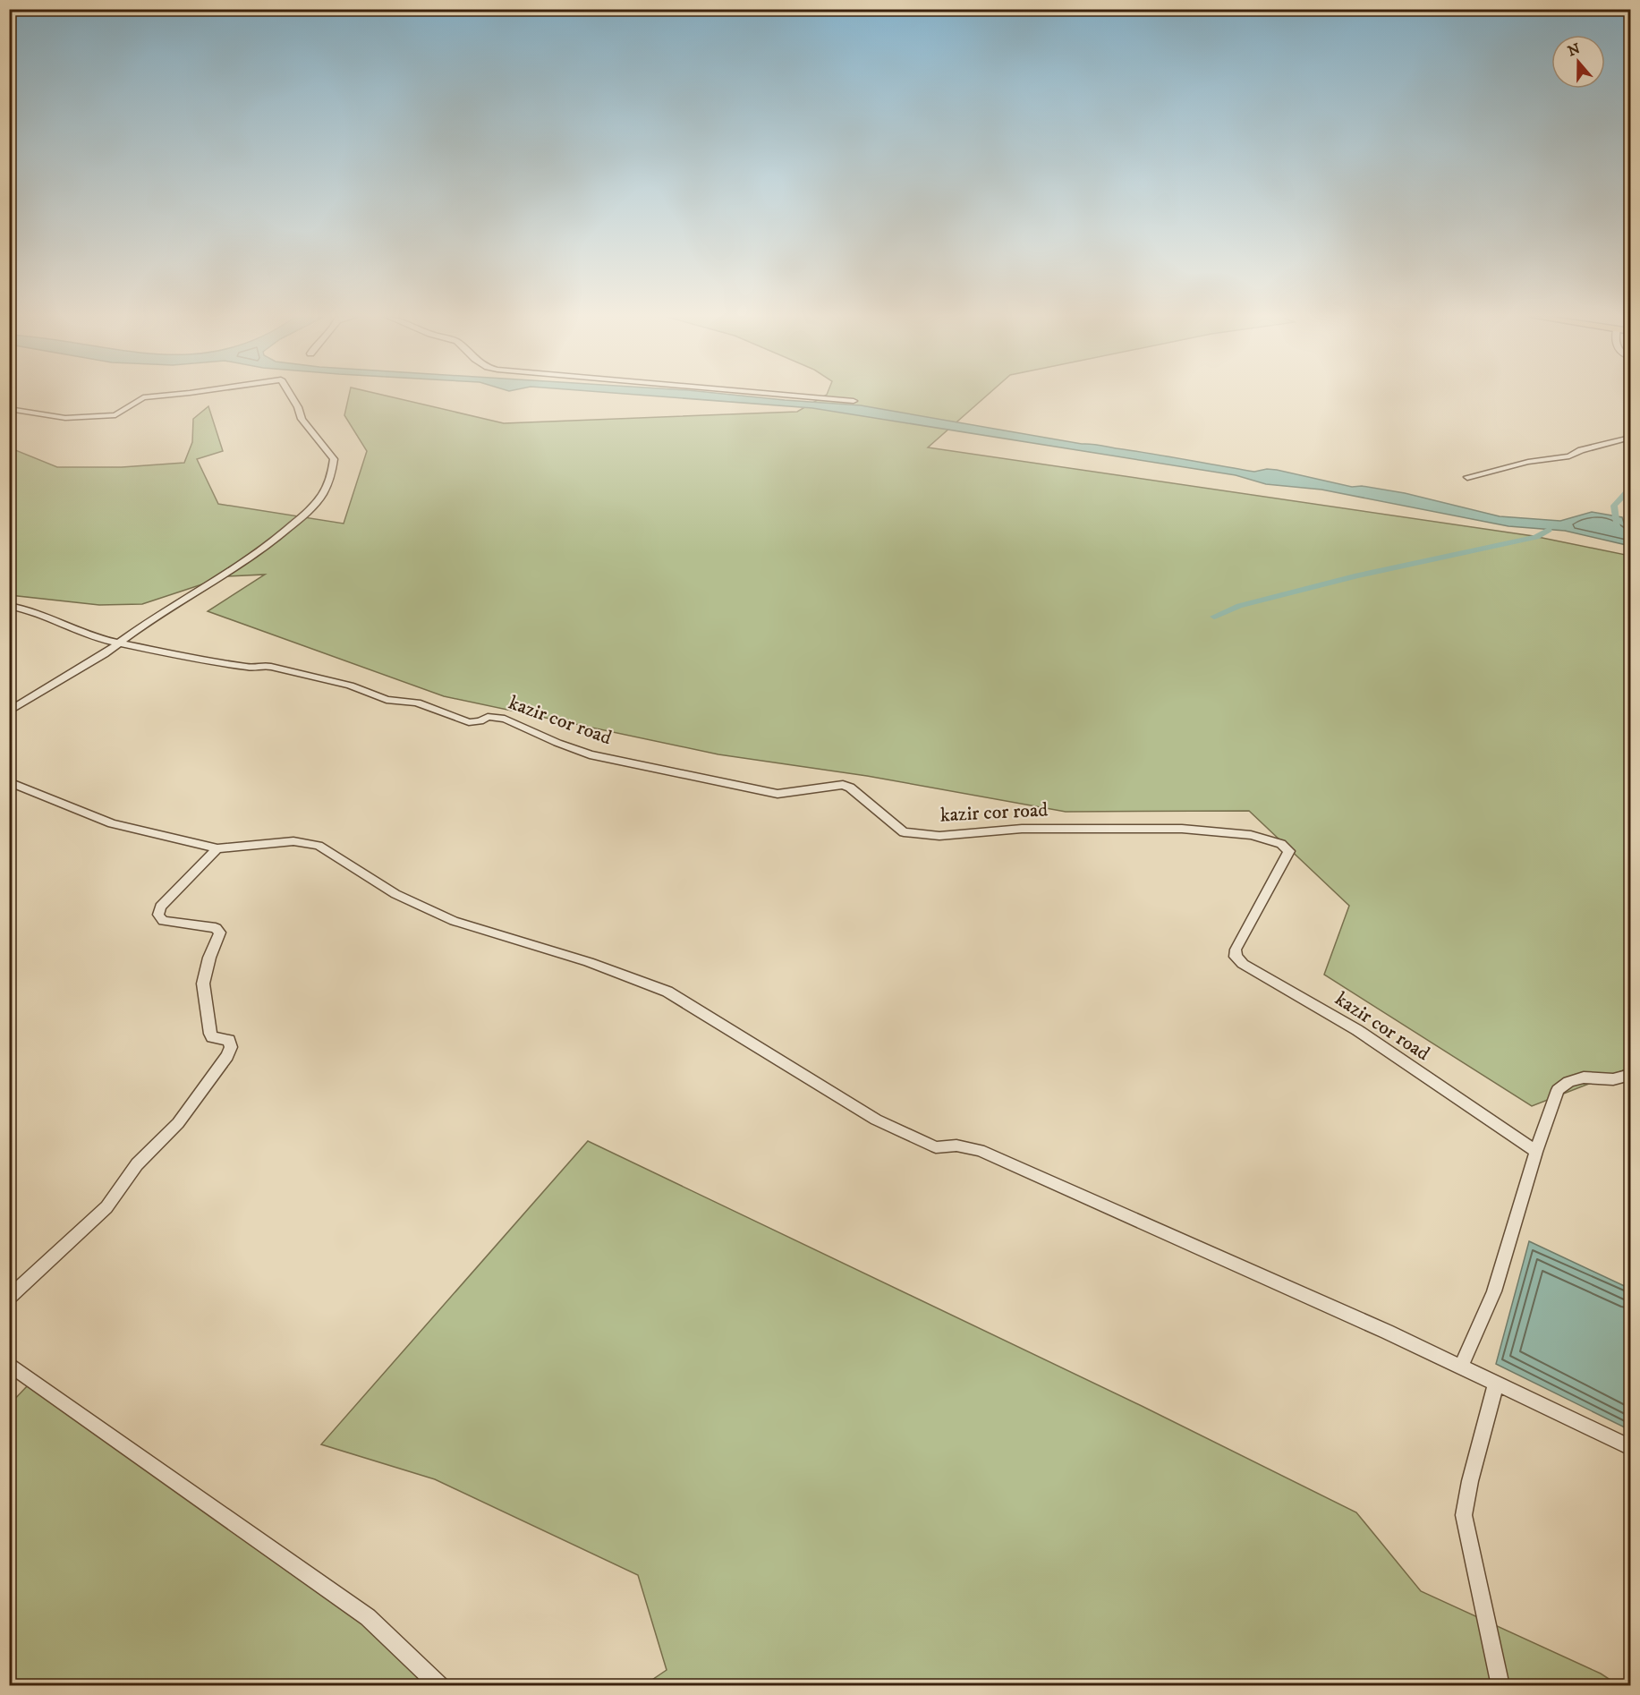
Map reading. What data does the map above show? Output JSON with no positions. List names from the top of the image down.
{
  "streets": {
    "street": ["kazir cor road"]
  },
  "north": "top"
}
